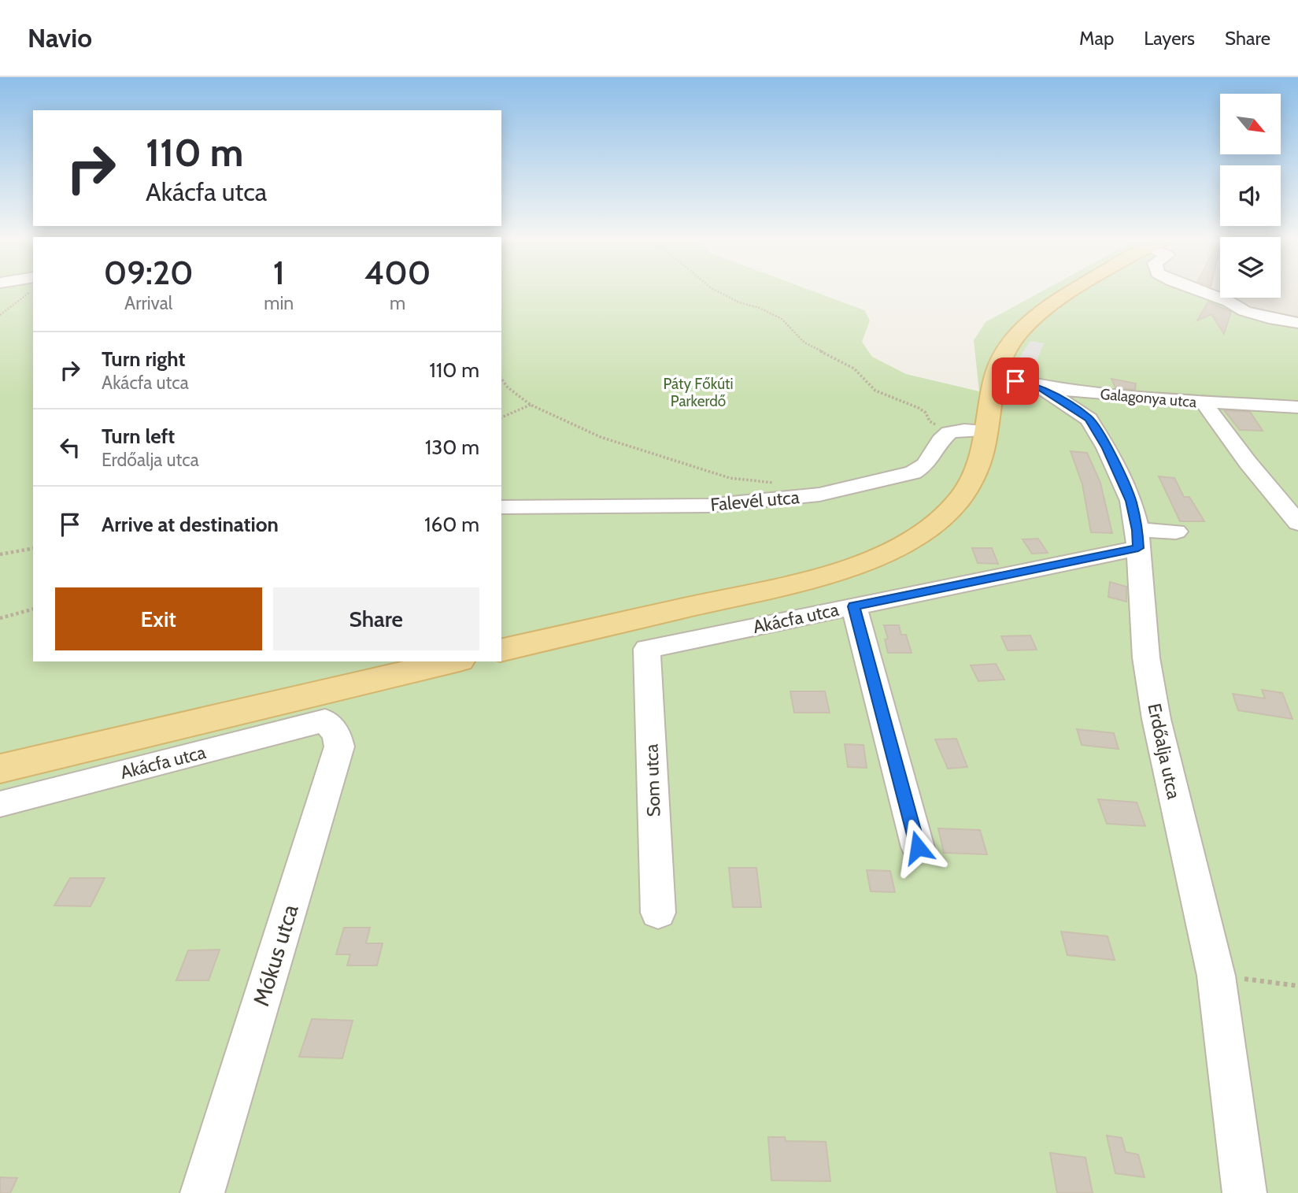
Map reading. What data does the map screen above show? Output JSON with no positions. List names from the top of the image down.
{
  "streets": {
    "street": [
      "Galagonya utca",
      "Falevél utca",
      "Akácfa utca",
      "Erdőalja utca",
      "Som utca",
      "Mókus utca"
    ]
  },
  "crossings": [
    ["Galagonya utca", "Erdőalja utca"],
    ["Akácfa utca", "Erdőalja utca"],
    ["Akácfa utca", "Som utca"],
    ["Akácfa utca", "Mókus utca"]
  ],
  "parks": ["Páty Főkúti Parkerdő"],
  "north": "bottom right",
  "page": {
    "header": "Navio",
    "nav": ["Map", "Layers", "Share"],
    "turn": ["110 m", "Akácfa utca"],
    "eta": [
      "09:20",
      "Arrival",
      "1",
      "min",
      "400",
      "m"
    ],
    "list": [
      {
        "name": "Turn right",
        "note": "Akácfa utca",
        "value": "110 m"
      },
      {
        "name": "Turn left",
        "note": "Erdőalja utca",
        "value": "130 m"
      },
      {
        "name": "Arrive at destination",
        "value": "160 m"
      }
    ],
    "buttons": ["Exit", "Share"]
  }
}
